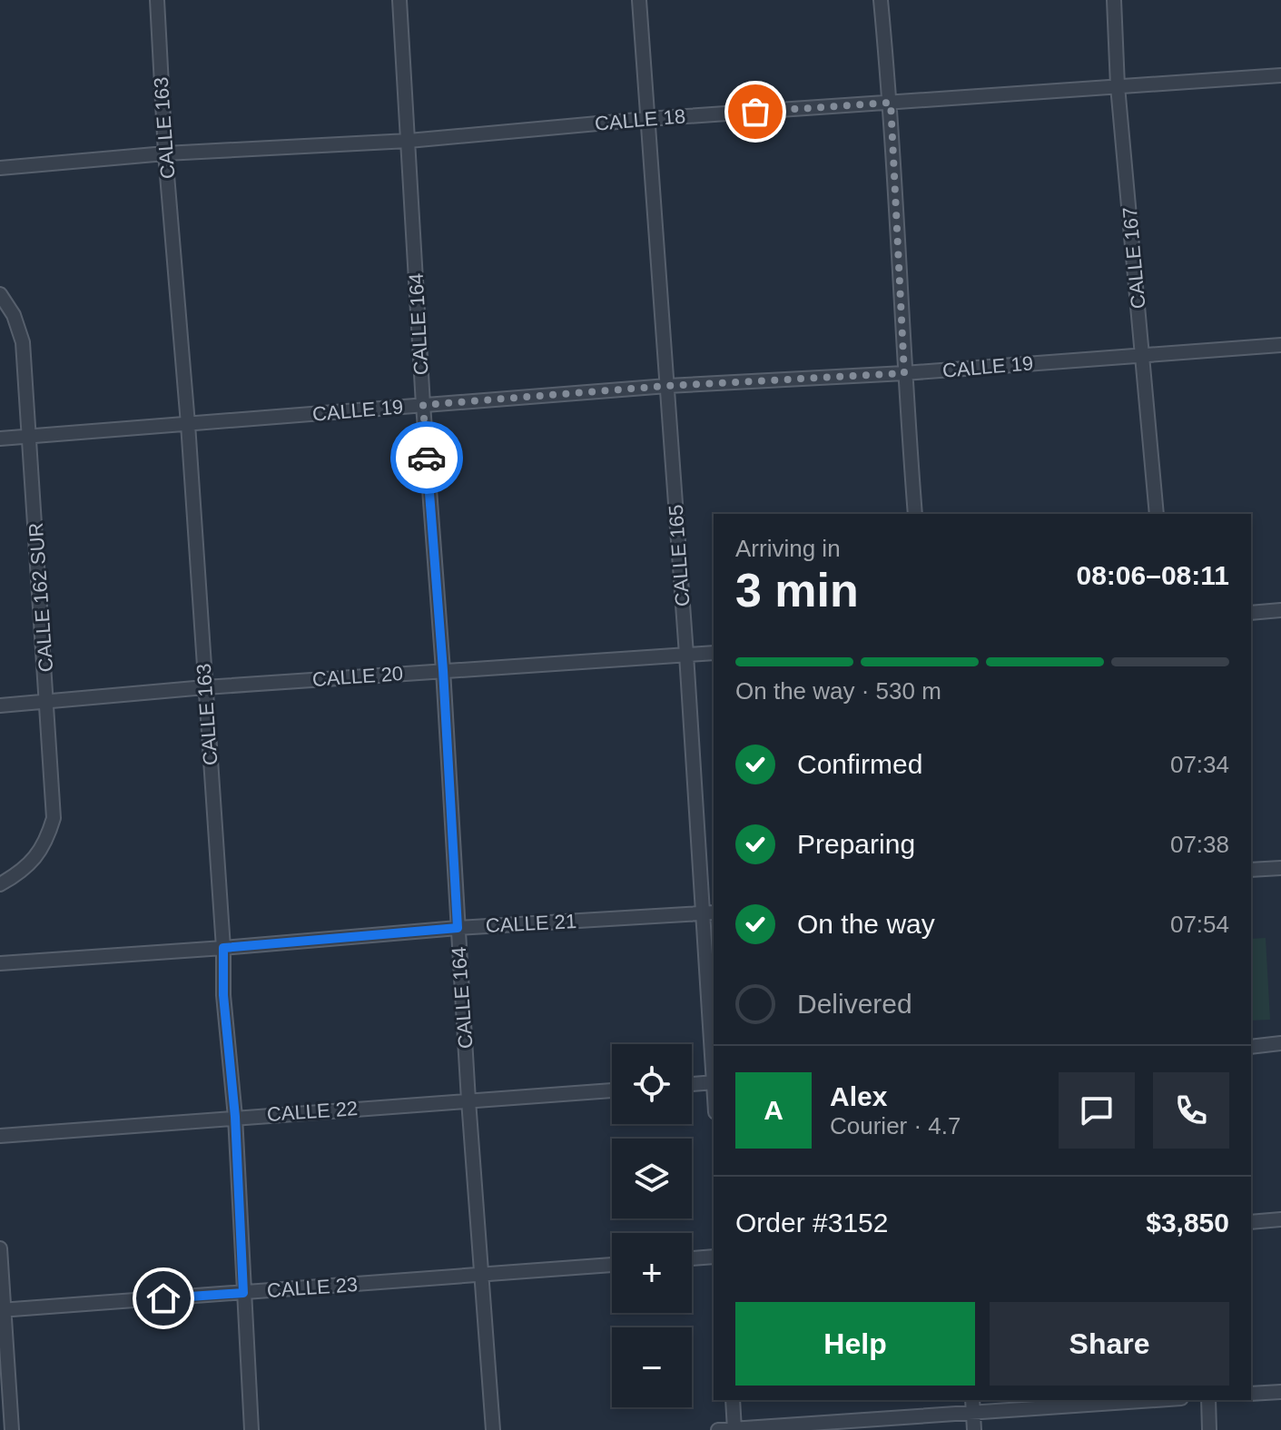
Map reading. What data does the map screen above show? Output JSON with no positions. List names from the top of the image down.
{
  "streets": {
    "street": [
      "CALLE 18",
      "CALLE 163",
      "CALLE 167",
      "CALLE 164",
      "CALLE 19",
      "CALLE 165",
      "CALLE 162 SUR",
      "CALLE 20",
      "CALLE 21",
      "CALLE 22",
      "CALLE 23"
    ]
  },
  "crossings": [
    ["CALLE 18", "CALLE 163"],
    ["CALLE 18", "CALLE 167"],
    ["CALLE 18", "CALLE 164"],
    ["CALLE 18", "CALLE 165"],
    ["CALLE 163", "CALLE 19"],
    ["CALLE 163", "CALLE 20"],
    ["CALLE 163", "CALLE 21"],
    ["CALLE 163", "CALLE 22"],
    ["CALLE 163", "CALLE 23"],
    ["CALLE 167", "CALLE 19"],
    ["CALLE 164", "CALLE 19"],
    ["CALLE 164", "CALLE 20"],
    ["CALLE 164", "CALLE 21"],
    ["CALLE 164", "CALLE 22"],
    ["CALLE 164", "CALLE 23"],
    ["CALLE 19", "CALLE 165"],
    ["CALLE 19", "CALLE 162 SUR"],
    ["CALLE 165", "CALLE 20"],
    ["CALLE 165", "CALLE 21"],
    ["CALLE 162 SUR", "CALLE 20"]
  ],
  "page": {
    "heading": ["3 min", "Arriving in", "08:06–08:11"],
    "panel": [
      "Alex",
      "Courier · 4.7",
      "Order #3152",
      "$3,850"
    ],
    "bar": "On the way · 530 m",
    "list": [
      ["Confirmed", "07:34"],
      ["Preparing", "07:38"],
      ["On the way", "07:54"],
      "Delivered"
    ],
    "map_buttons": ["+", "−"],
    "round": "A",
    "buttons": ["Help", "Share"]
  }
}
